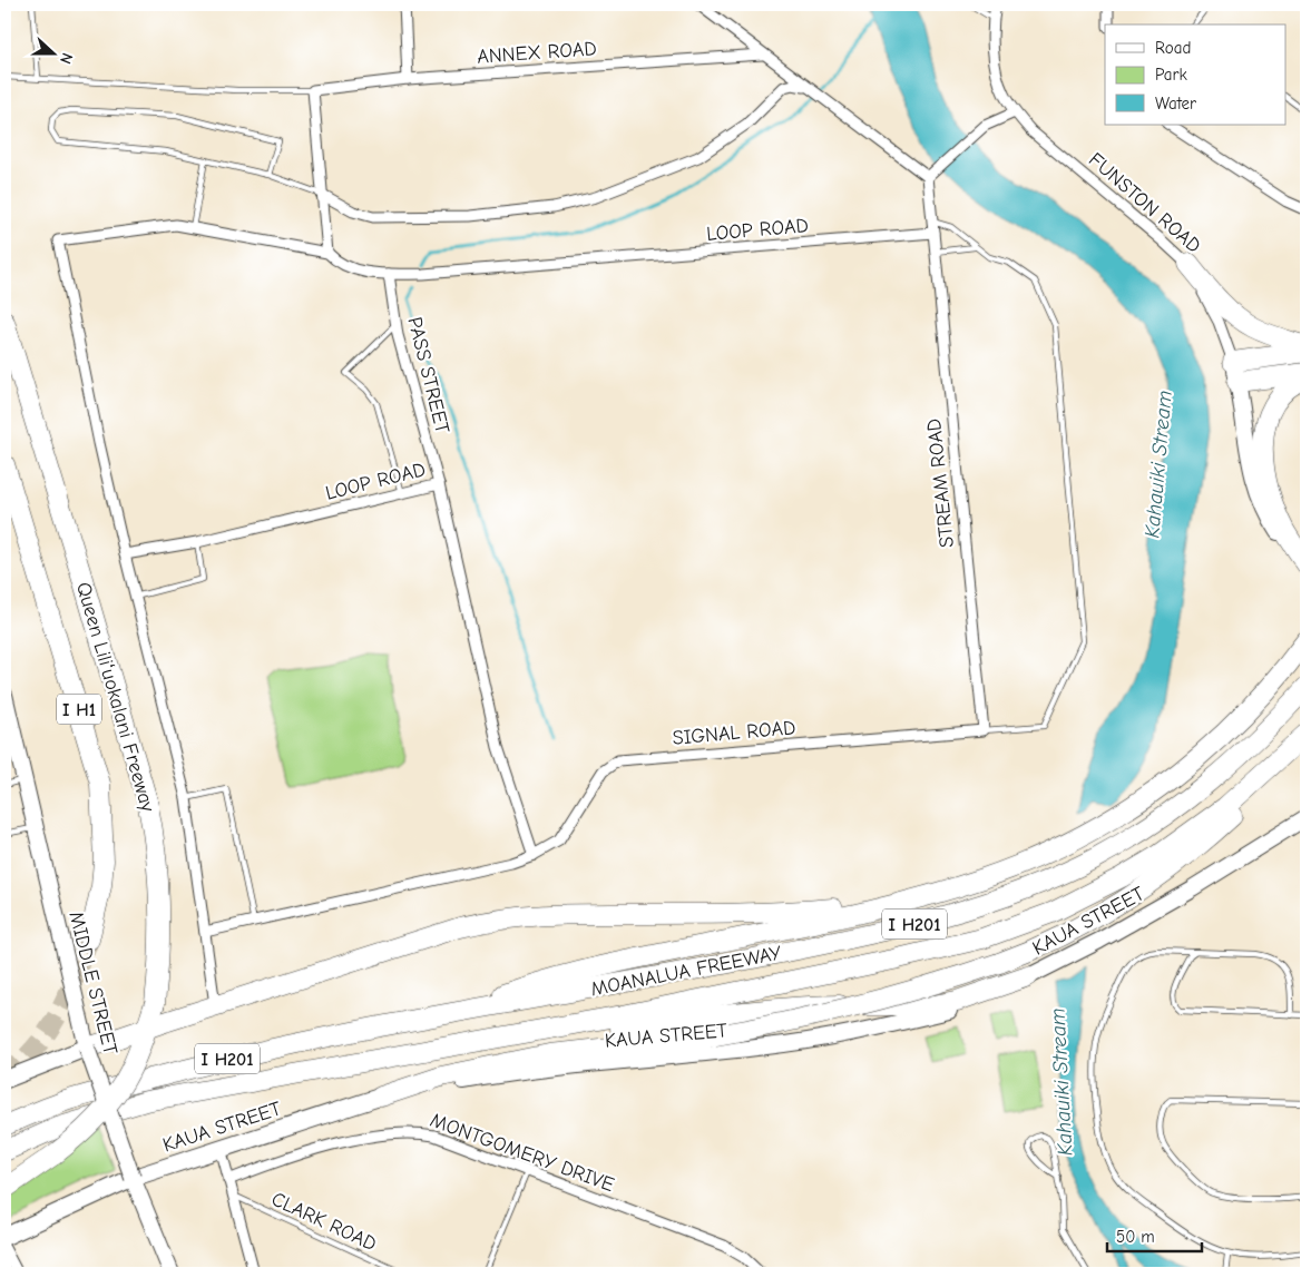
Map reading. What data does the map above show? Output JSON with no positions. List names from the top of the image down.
{
  "streets": {
    "highway": [
      "Queen Liliʻuokalani Freeway",
      "I H1",
      "I H201",
      "MOANALUA FREEWAY"
    ],
    "main road": ["KAUA STREET"],
    "street": [
      "ANNEX ROAD",
      "FUNSTON ROAD",
      "LOOP ROAD",
      "PASS STREET",
      "STREAM ROAD",
      "SIGNAL ROAD",
      "MIDDLE STREET",
      "MONTGOMERY DRIVE"
    ],
    "lane": ["CLARK ROAD"]
  },
  "crossings": [
    ["LOOP ROAD", "PASS STREET"],
    ["LOOP ROAD", "STREAM ROAD"],
    ["LOOP ROAD", "SIGNAL ROAD"],
    ["STREAM ROAD", "SIGNAL ROAD"],
    ["KAUA STREET", "MIDDLE STREET"]
  ],
  "water": ["Kahauiki Stream"],
  "legend": ["Road", "Park", "Water"],
  "scale_bar": "50 m",
  "north": "right"
}
